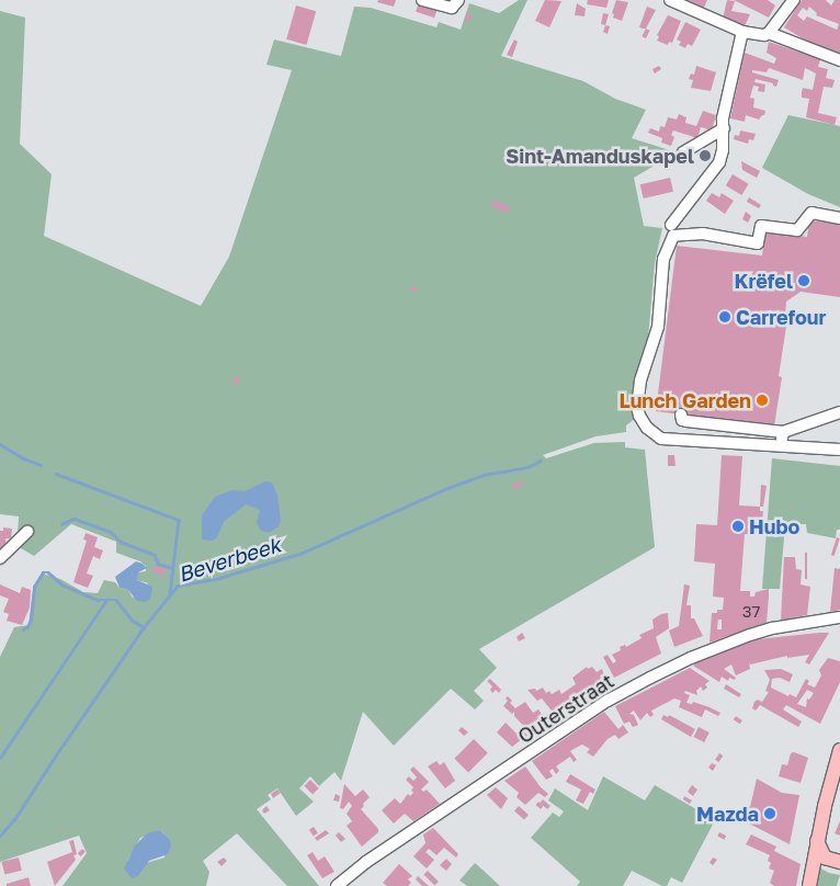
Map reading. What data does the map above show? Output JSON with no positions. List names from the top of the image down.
{
  "streets": {
    "street": ["Outerstraat"]
  },
  "water": ["Beverbeek"],
  "places": [
    "Sint-Amanduskapel",
    "Krëfel",
    "Carrefour",
    "Lunch Garden",
    "Hubo",
    "Mazda"
  ],
  "house_numbers": ["37"]
}
